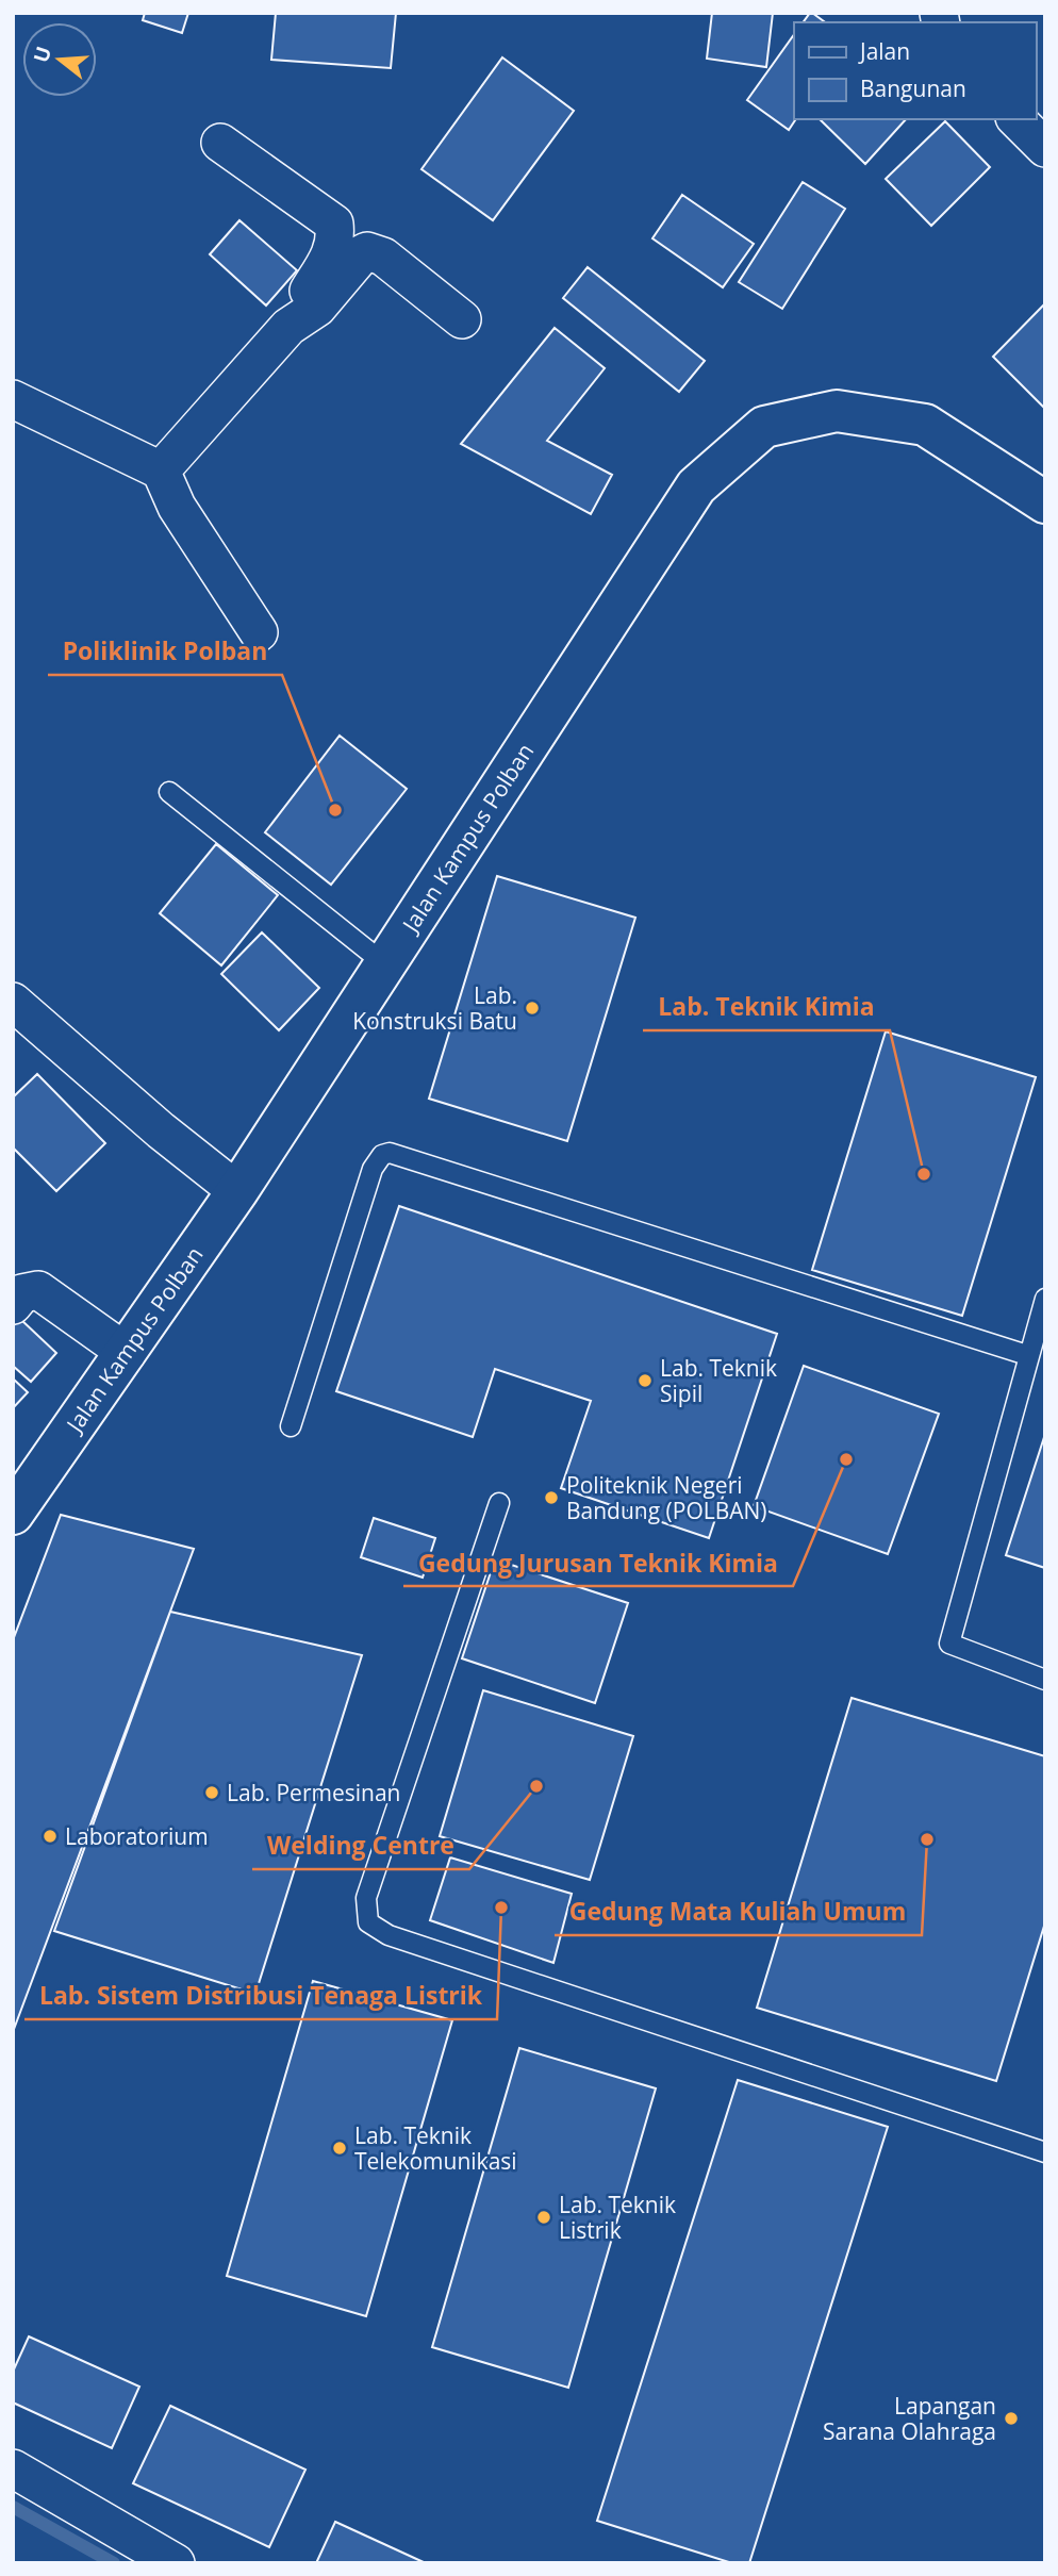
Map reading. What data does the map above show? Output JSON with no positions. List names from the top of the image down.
{
  "streets": {
    "street": ["Jalan Kampus Polban"]
  },
  "places": [
    "Poliklinik Polban",
    "Lab. Konstruksi Batu",
    "Lab. Teknik Kimia",
    "Lab. Teknik Sipil",
    "Gedung Jurusan Teknik Kimia",
    "Politeknik Negeri Bandung (POLBAN)",
    "Welding Centre",
    "Lab. Permesinan",
    "Laboratorium",
    "Gedung Mata Kuliah Umum",
    "Lab. Sistem Distribusi Tenaga Listrik",
    "Lab. Teknik Telekomunikasi",
    "Lab. Teknik Listrik",
    "Lapangan Sarana Olahraga"
  ],
  "legend": ["Jalan", "Bangunan"],
  "north": "left"
}
